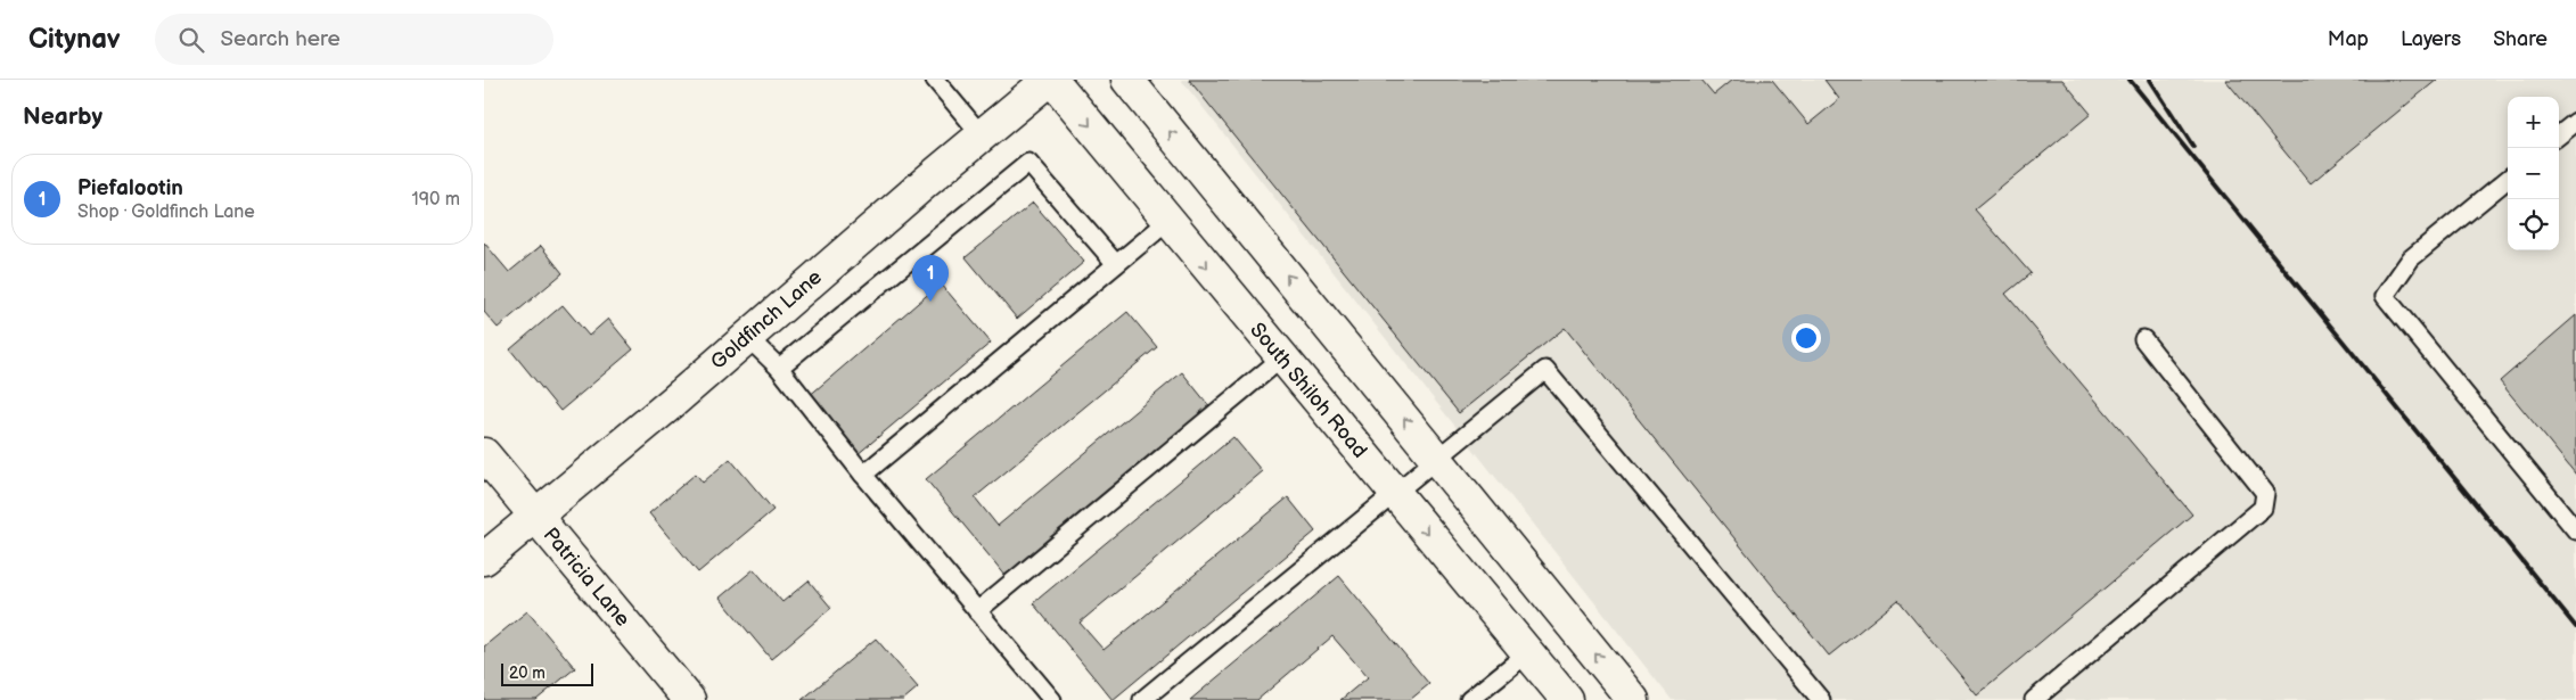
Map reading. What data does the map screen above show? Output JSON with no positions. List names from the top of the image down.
{
  "streets": {
    "main road": ["Goldfinch Lane", "South Shiloh Road", "Patricia Lane"]
  },
  "crossings": [
    ["Goldfinch Lane", "South Shiloh Road"],
    ["Goldfinch Lane", "Patricia Lane"]
  ],
  "scale_bar": "20 m",
  "page": {
    "header": "Citynav",
    "search": "Search here",
    "nav": ["Map", "Layers", "Share"],
    "heading": "Nearby",
    "map_buttons": ["+", "−"],
    "list": [
      {
        "mark": "1",
        "name": "Piefalootin",
        "note": "Shop · Goldfinch Lane",
        "value": "190 m"
      }
    ],
    "pins": "1",
    "scale": "20 m"
  }
}
